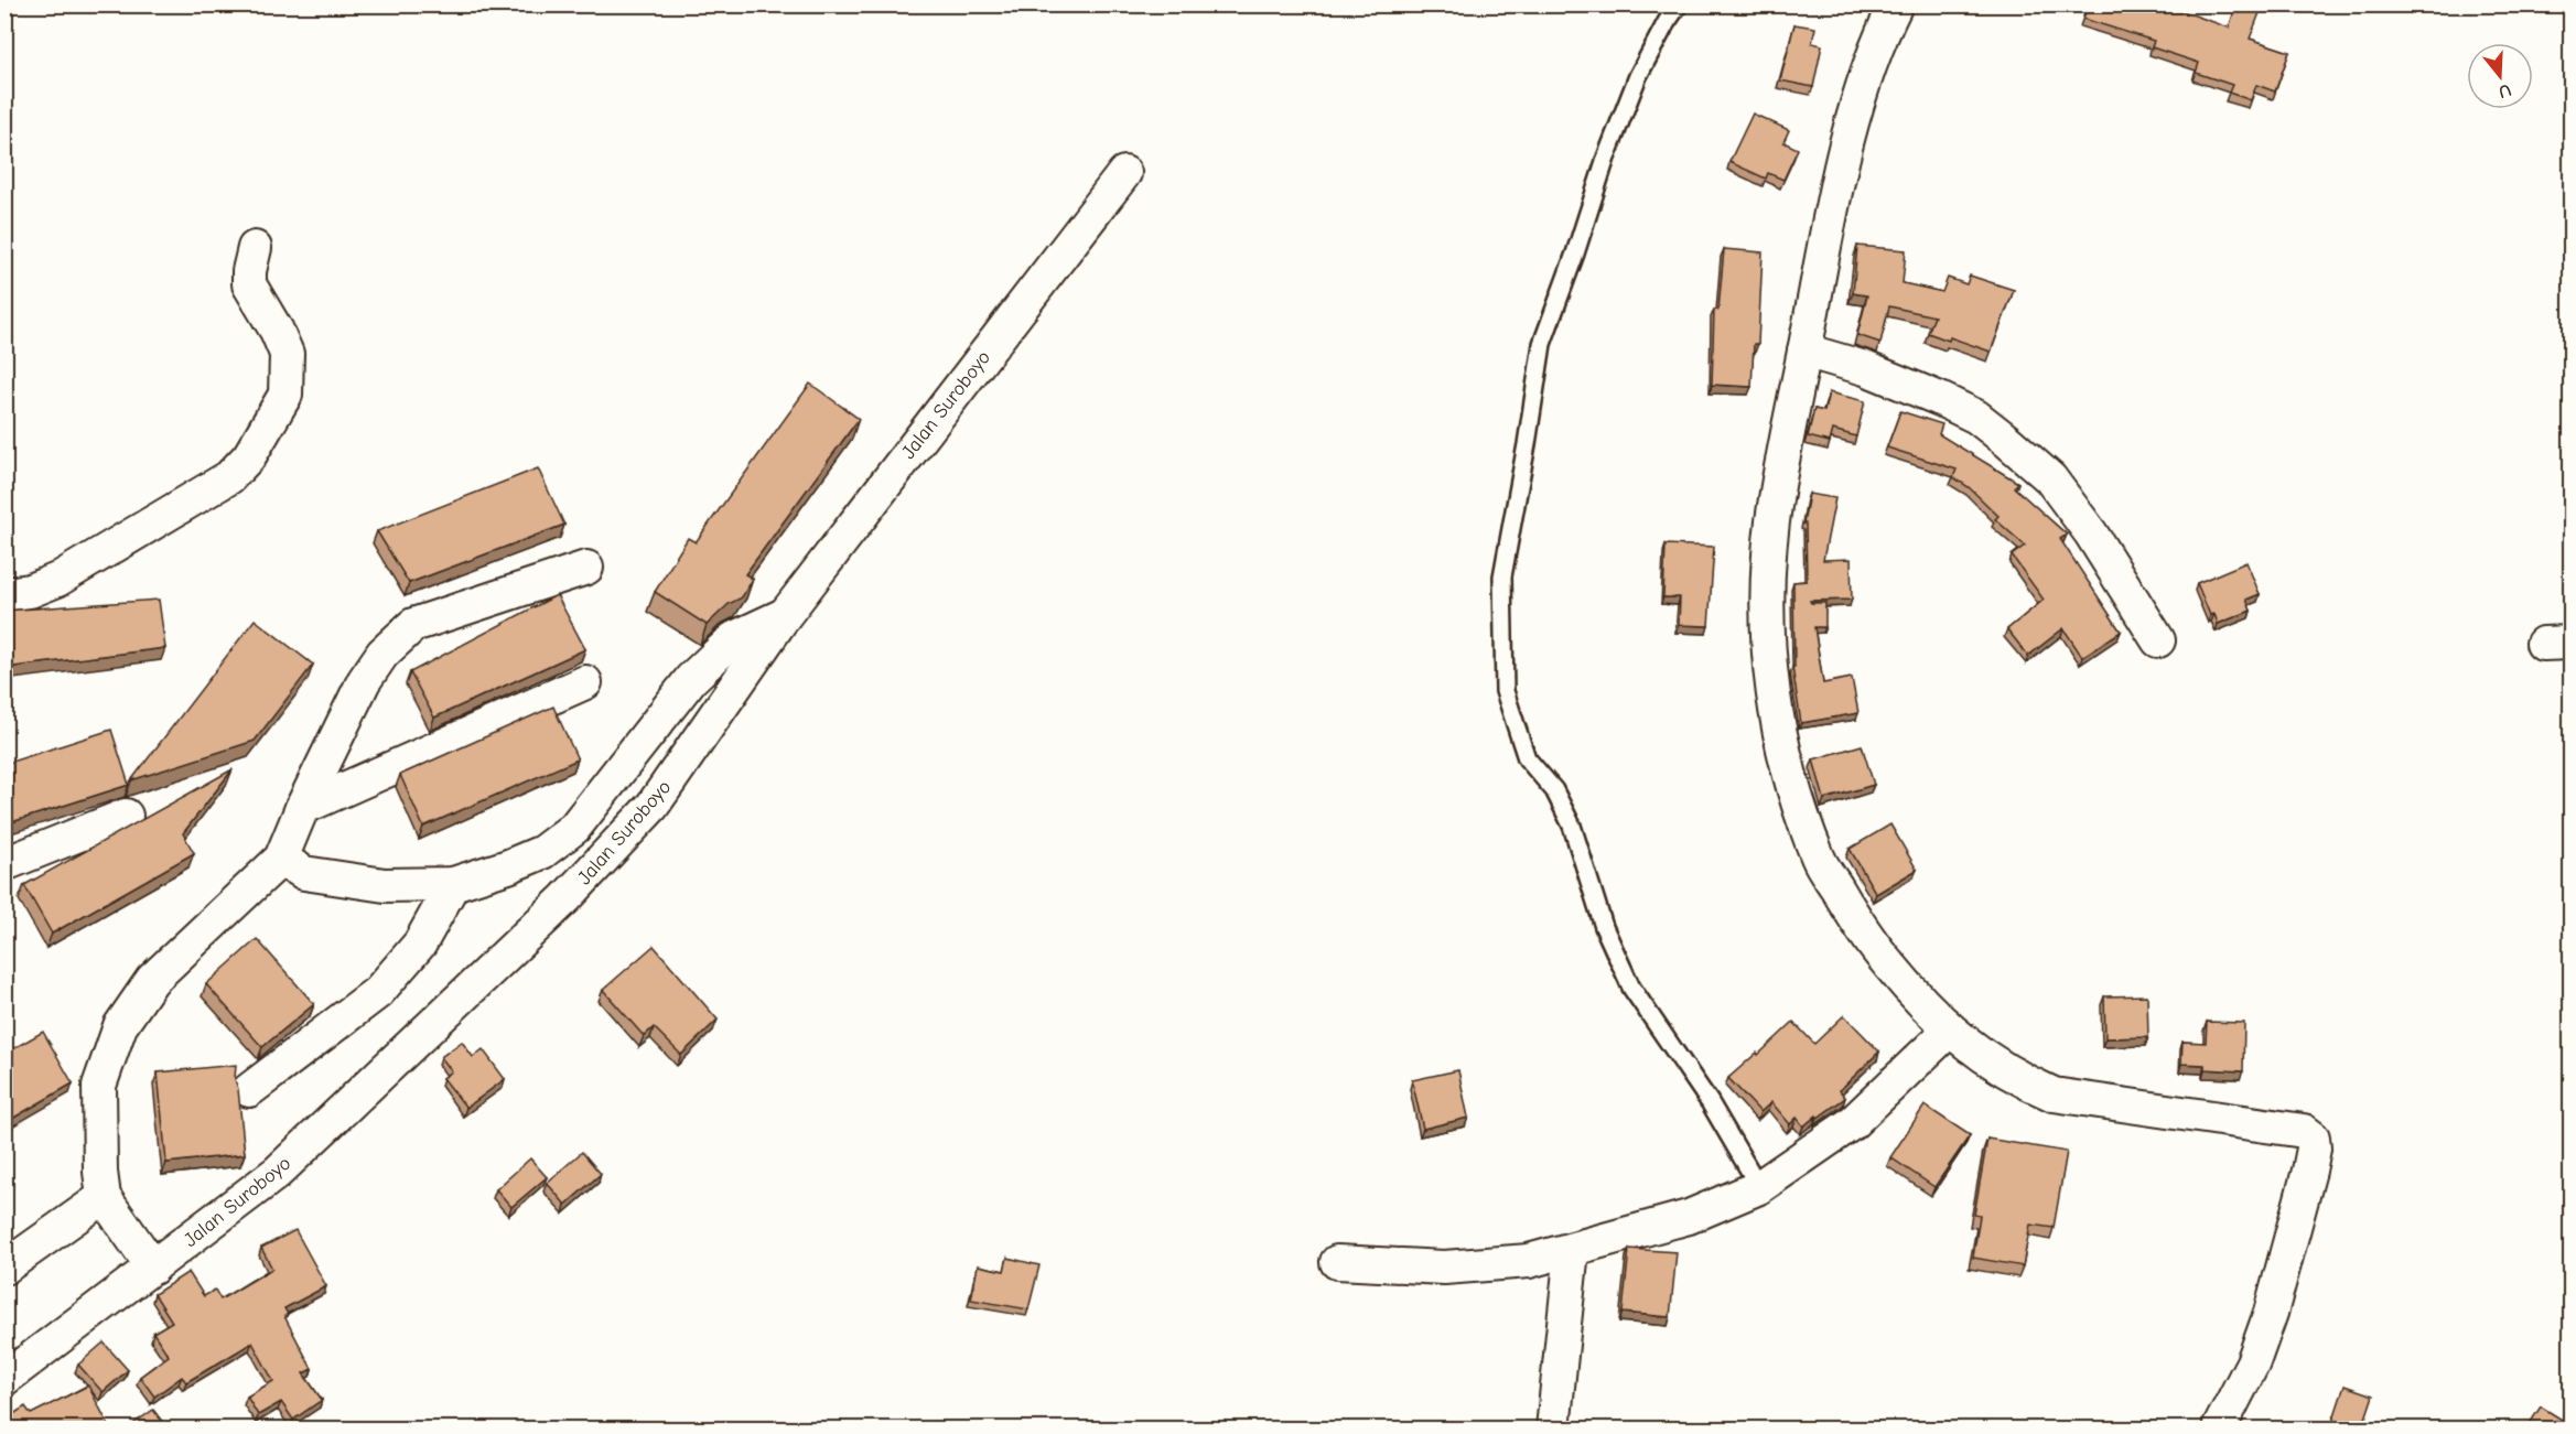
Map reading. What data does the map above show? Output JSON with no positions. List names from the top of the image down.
{
  "streets": {
    "street": ["Jalan Suroboyo"]
  },
  "north": "bottom"
}
